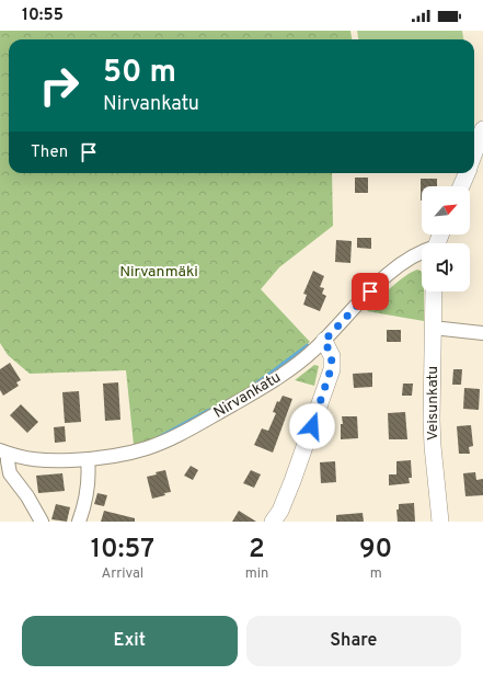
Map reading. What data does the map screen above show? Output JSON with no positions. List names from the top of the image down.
{
  "streets": {
    "street": ["Nirvankatu", "Veisunkatu"]
  },
  "parks": ["Nirvanmäki"],
  "north": "top right",
  "page": {
    "status": "10:55",
    "turn": ["50 m", "Nirvankatu"],
    "then": "Then",
    "eta": [
      "10:57",
      "Arrival",
      "2",
      "min",
      "90",
      "m"
    ],
    "buttons": ["Exit", "Share"]
  }
}
